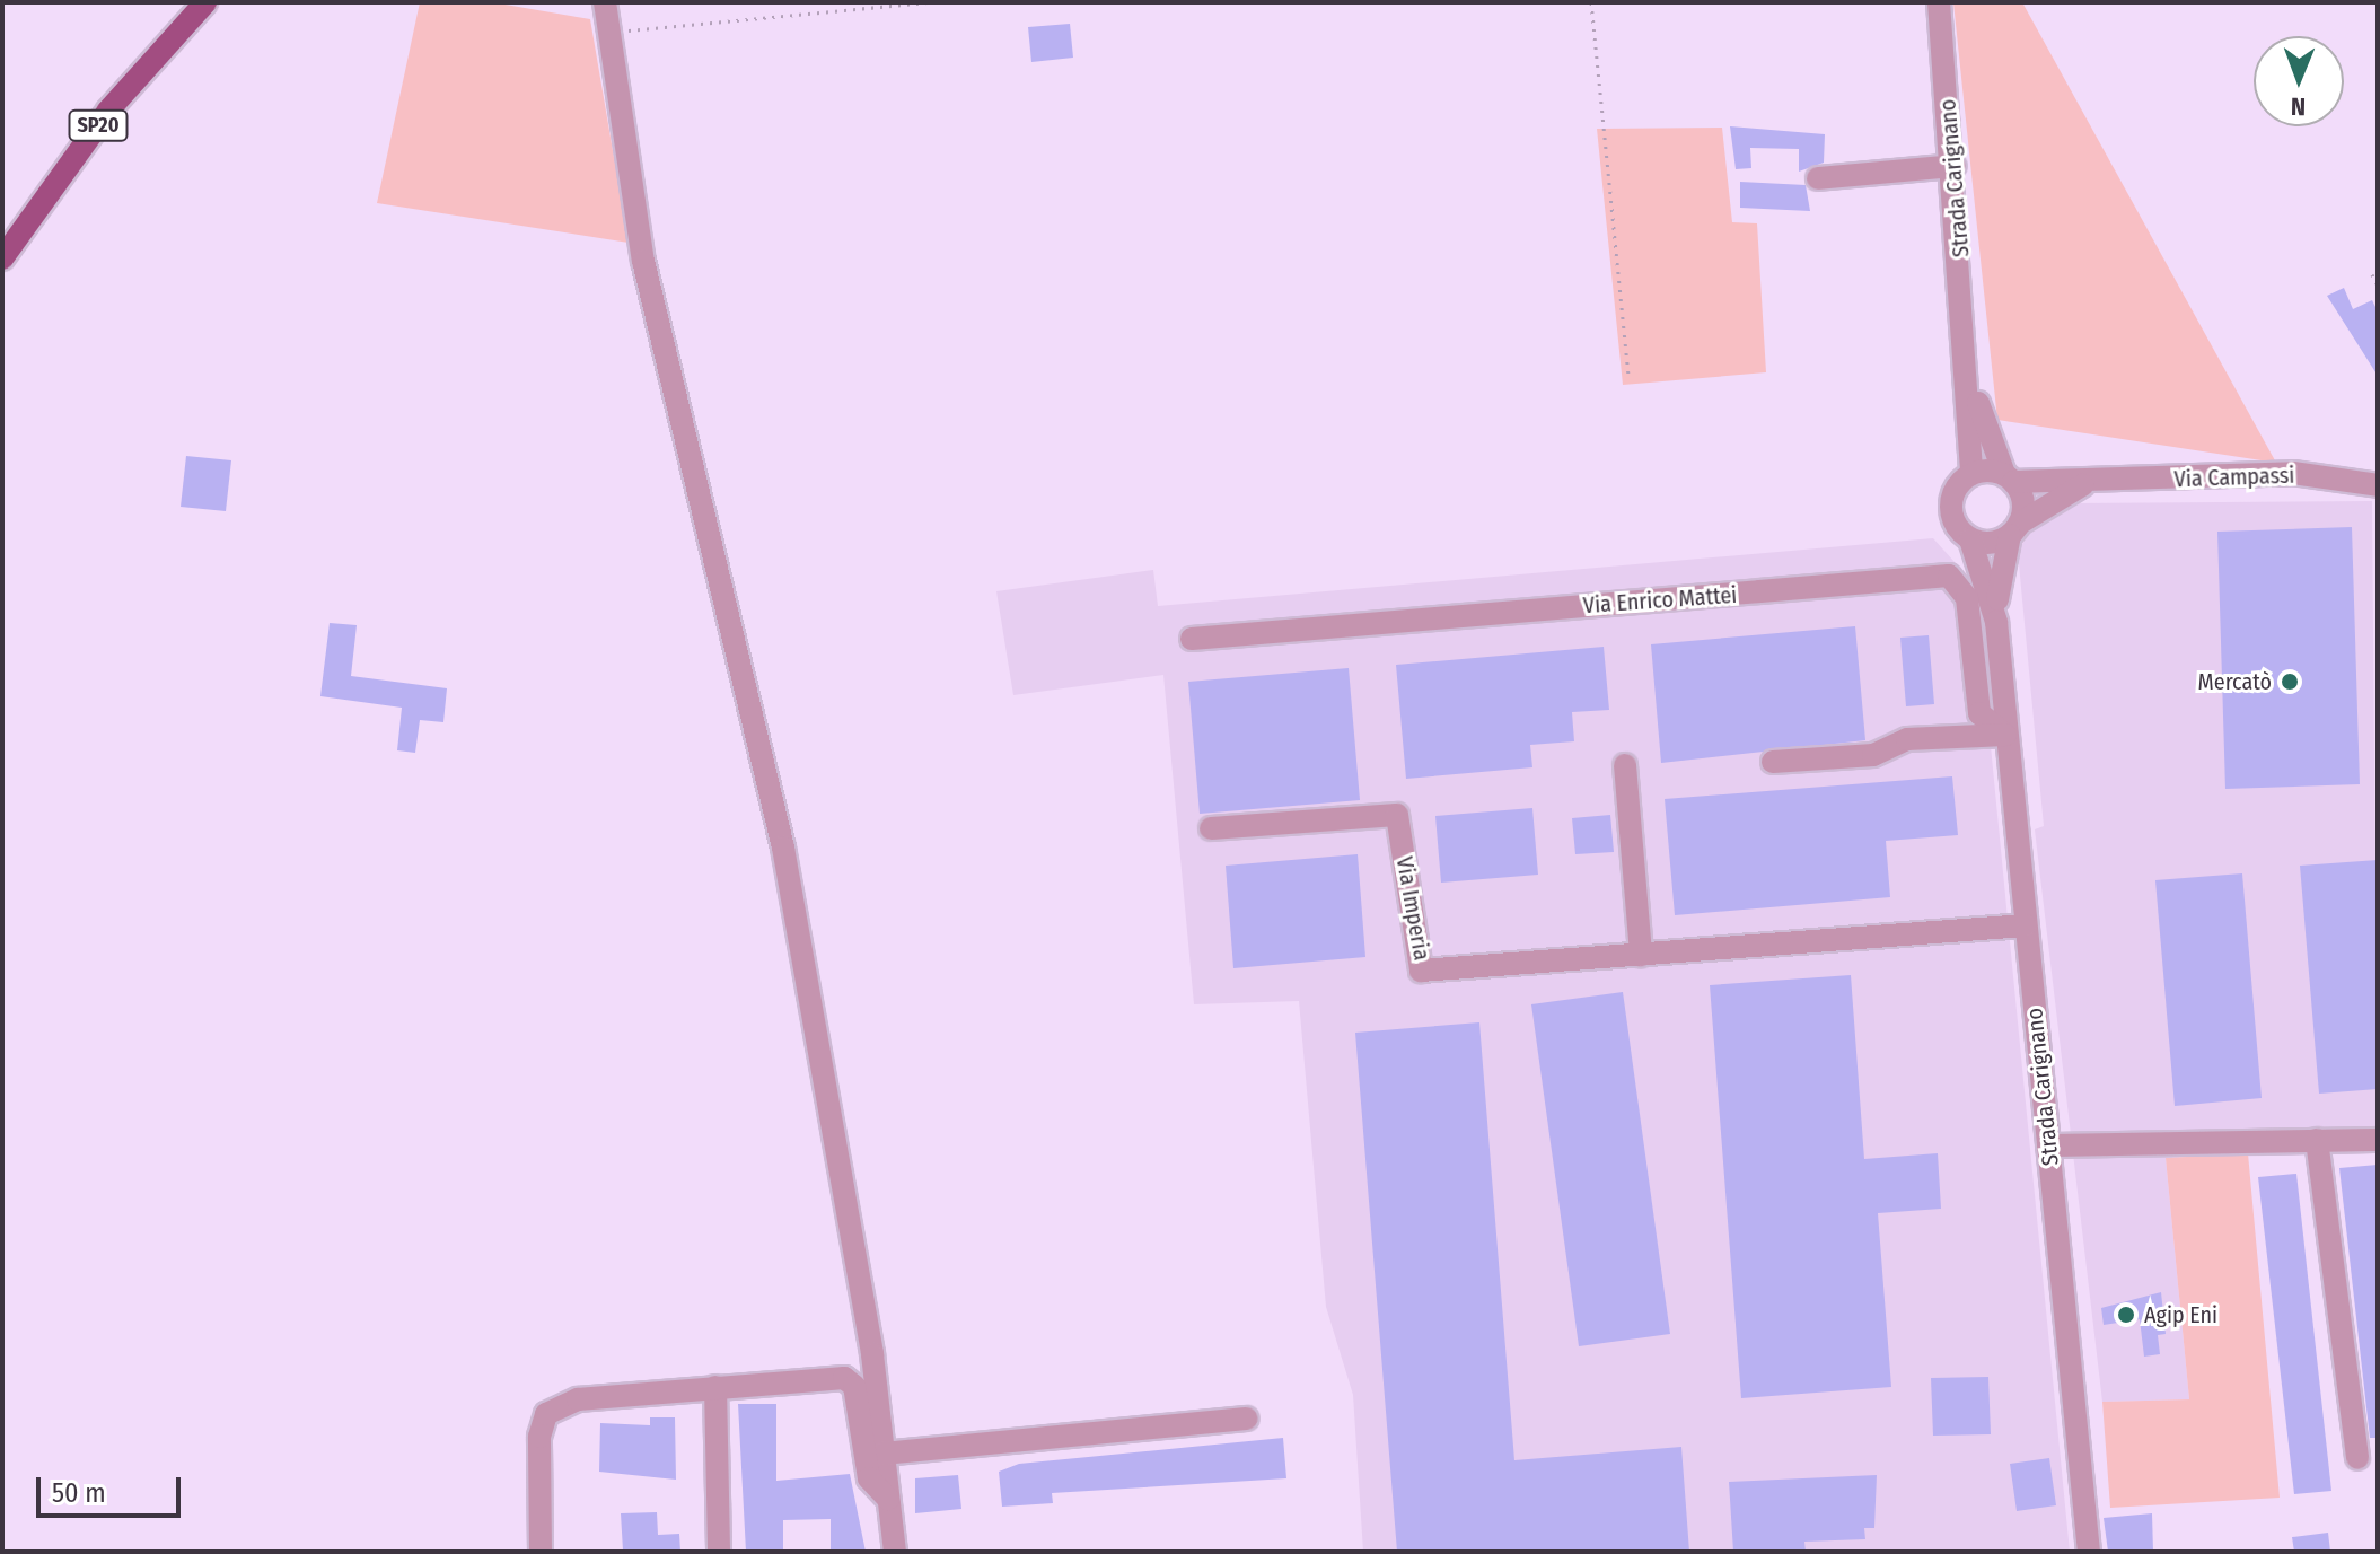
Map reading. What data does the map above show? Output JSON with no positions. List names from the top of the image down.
{
  "streets": {
    "main road": ["SP20"],
    "street": [
      "Strada Carignano",
      "Via Campassi",
      "Via Enrico Mattei",
      "Via Imperia"
    ]
  },
  "crossings": [
    ["Strada Carignano", "Via Campassi"],
    ["Strada Carignano", "Via Enrico Mattei"],
    ["Strada Carignano", "Via Imperia"]
  ],
  "places": ["Mercatò", "Agip Eni"],
  "scale_bar": "50 m",
  "north": "bottom"
}
